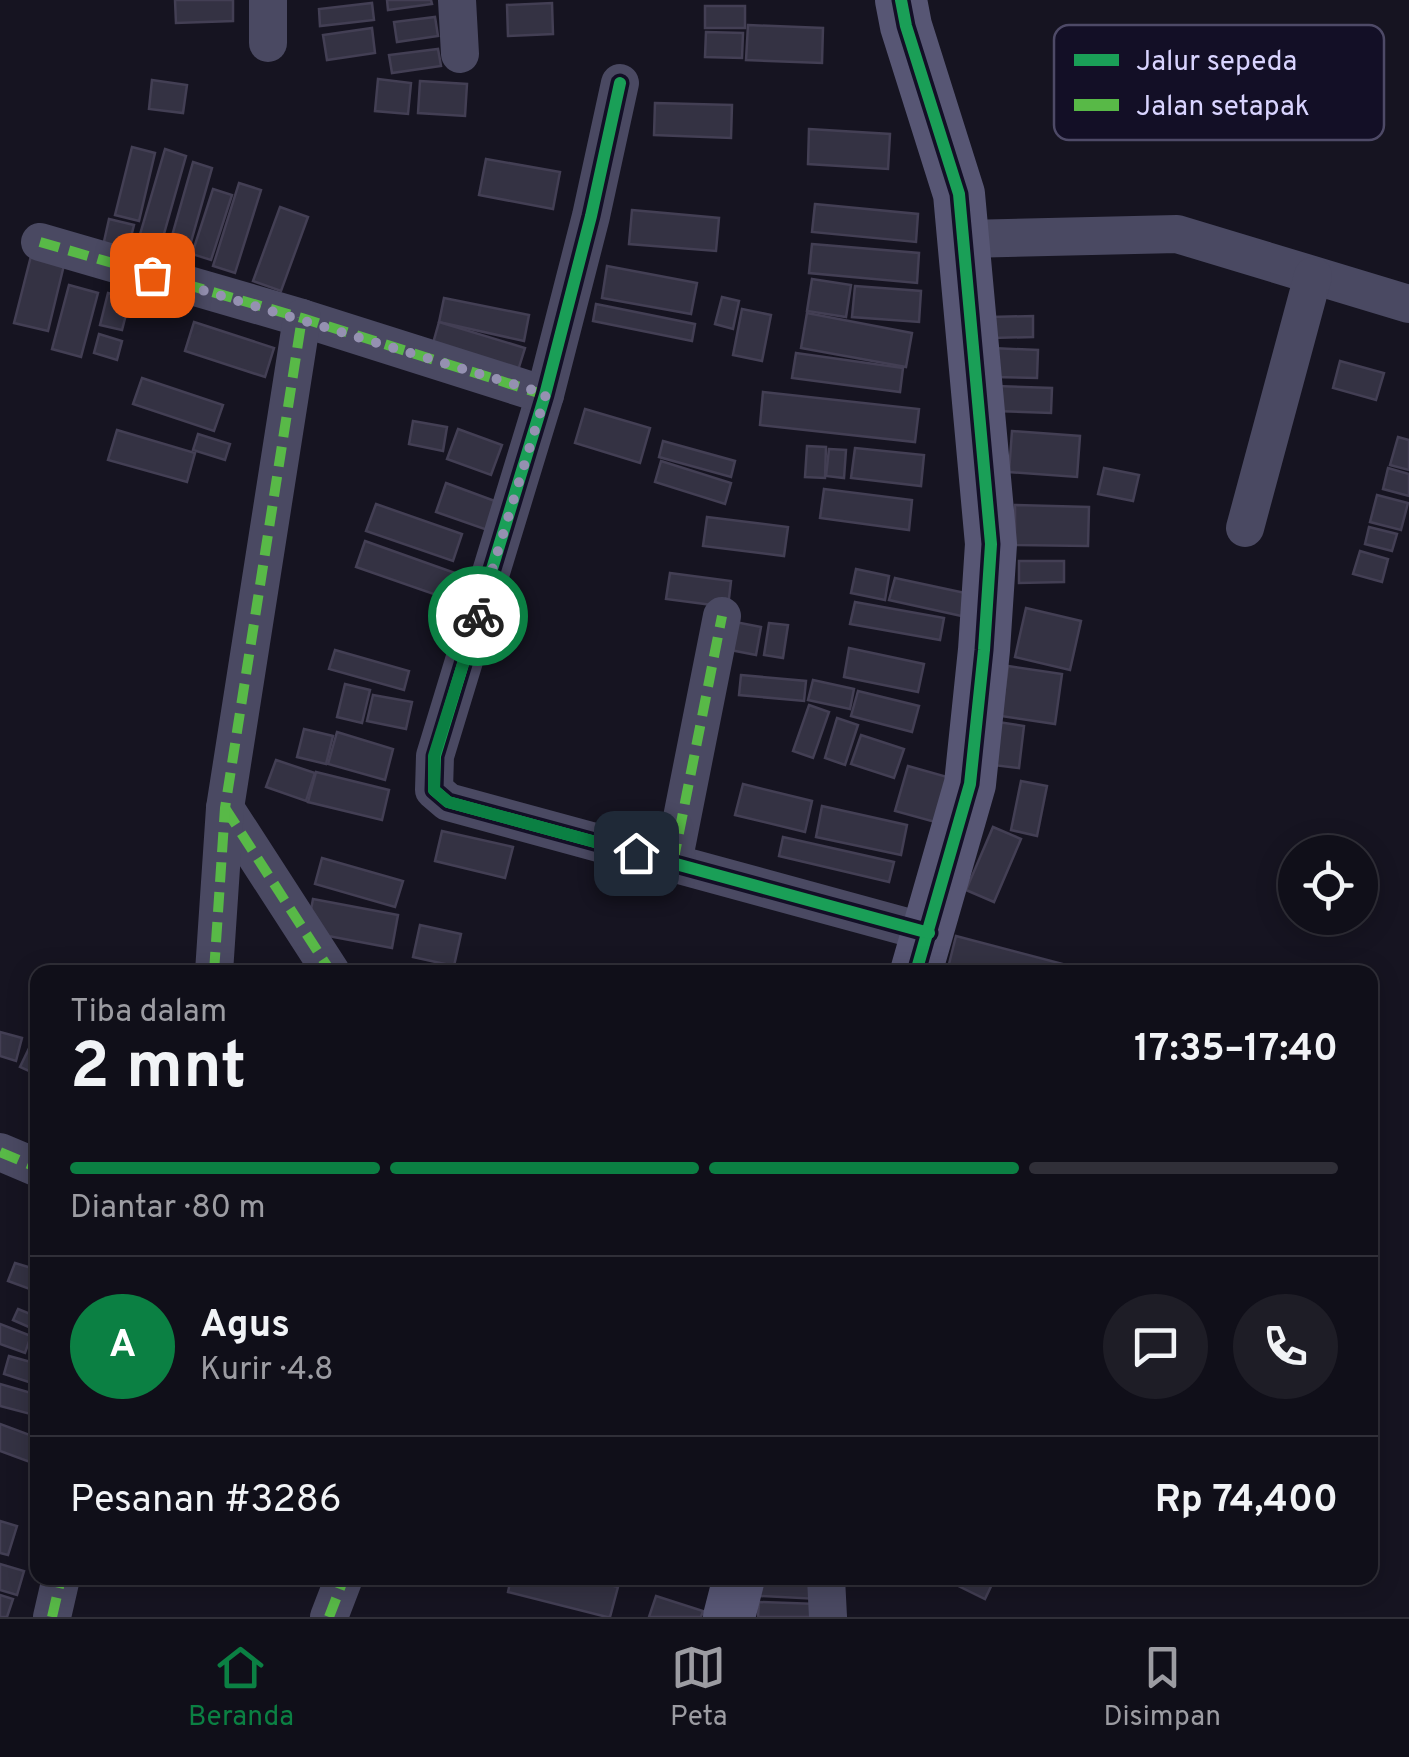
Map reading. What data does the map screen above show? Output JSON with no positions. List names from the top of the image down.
{
  "legend": ["Jalur sepeda", "Jalan setapak"],
  "page": {
    "heading": ["2 mnt", "Tiba dalam", "17:35–17:40"],
    "panel": [
      "Agus",
      "Kurir · 4.8",
      "Pesanan #3286",
      "Rp 74,400"
    ],
    "bar": "Diantar · 80 m",
    "round": "A",
    "tabs": ["Beranda", "Peta", "Disimpan"]
  }
}
